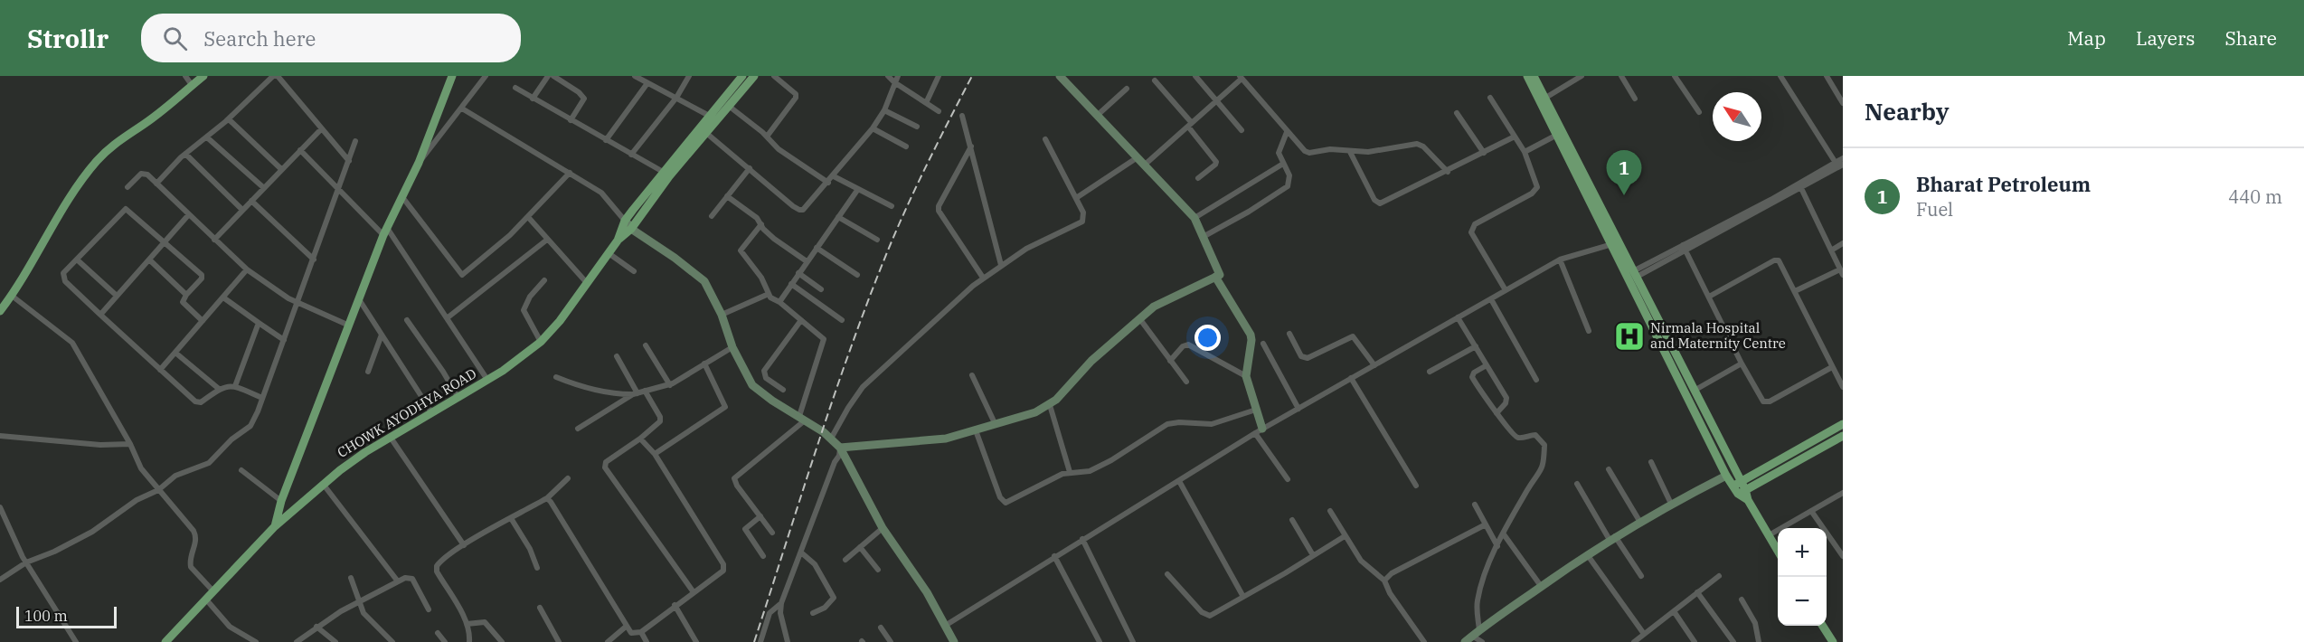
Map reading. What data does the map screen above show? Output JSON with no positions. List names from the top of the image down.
{
  "streets": {
    "main road": ["CHOWK AYODHYA ROAD"]
  },
  "places": {
    "hospital": ["Nirmala Hospital and Maternity Centre"]
  },
  "scale_bar": "100 m",
  "north": "top left",
  "page": {
    "header": "Strollr",
    "search": "Search here",
    "nav": ["Map", "Layers", "Share"],
    "heading": "Nearby",
    "list": [
      {
        "mark": "1",
        "name": "Bharat Petroleum",
        "note": "Fuel",
        "value": "440 m"
      }
    ],
    "pins": "1",
    "map_buttons": ["+", "−"],
    "scale": "100 m"
  }
}
